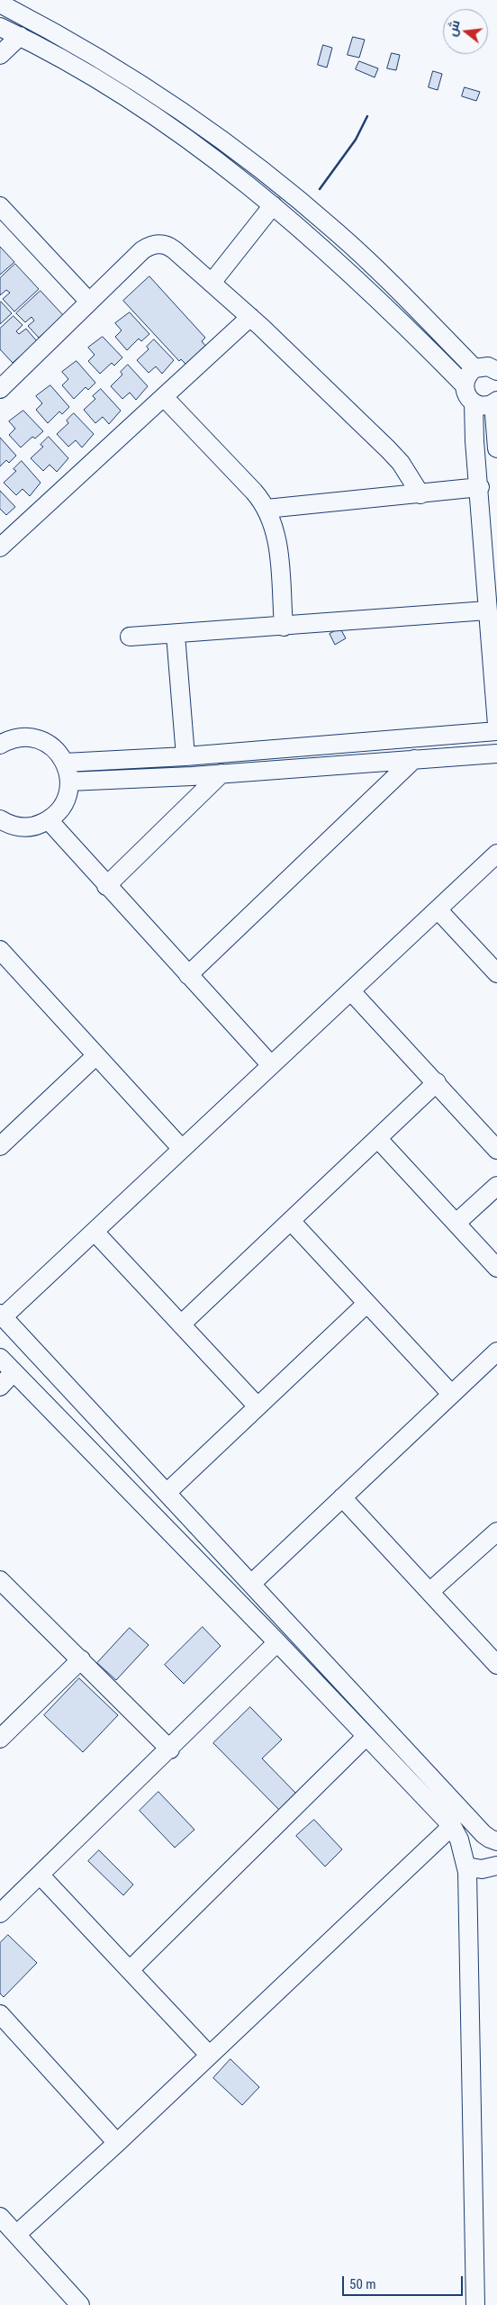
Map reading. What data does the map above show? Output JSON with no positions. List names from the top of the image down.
{
  "scale_bar": "50 m",
  "north": "left"
}
